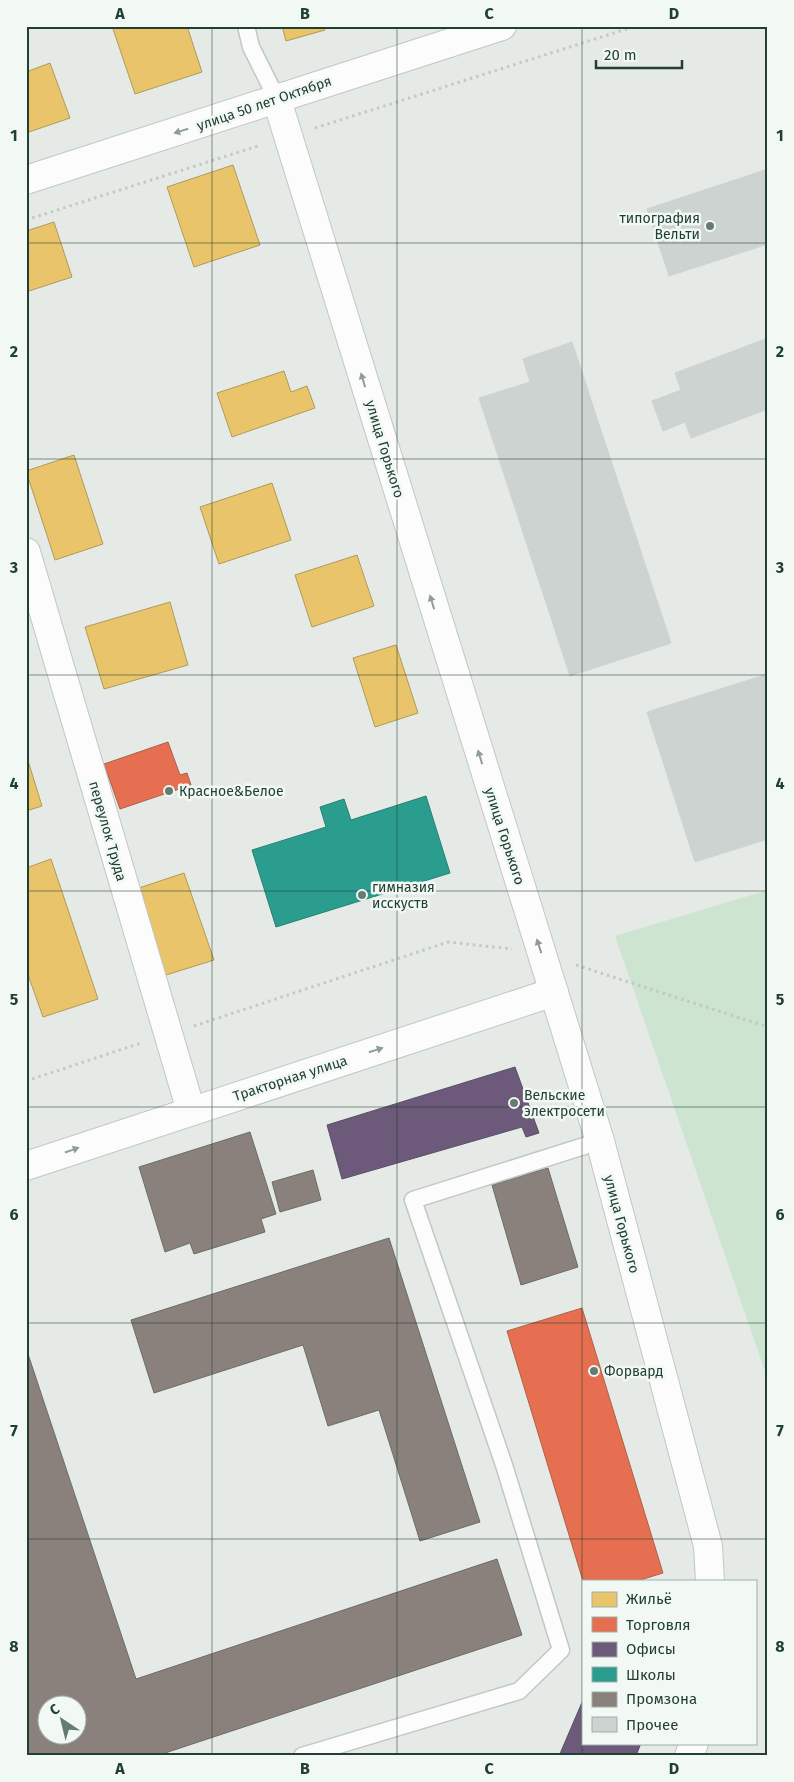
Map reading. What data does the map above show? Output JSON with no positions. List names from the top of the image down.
{
  "streets": {
    "street": [
      "улица 50 лет Октября",
      "улица Горького",
      "переулок Труда",
      "Тракторная улица"
    ]
  },
  "crossings": [
    ["улица 50 лет Октября", "улица Горького"],
    ["улица Горького", "Тракторная улица"],
    ["переулок Труда", "Тракторная улица"]
  ],
  "one_way": ["улица 50 лет Октября", "улица Горького", "Тракторная улица"],
  "places": [
    "типография Вельти",
    "Красное&Белое",
    "гимназия исскуств",
    "Вельские электросети",
    "Форвард"
  ],
  "legend": [
    "Жильё",
    "Торговля",
    "Офисы",
    "Школы",
    "Промзона",
    "Прочее"
  ],
  "scale_bar": "20 m",
  "north": "top left",
  "grid": {
    "columns": [
      "A",
      "B",
      "C",
      "D"
    ],
    "rows": [
      "1",
      "2",
      "3",
      "4",
      "5",
      "6",
      "7",
      "8"
    ]
  }
}
